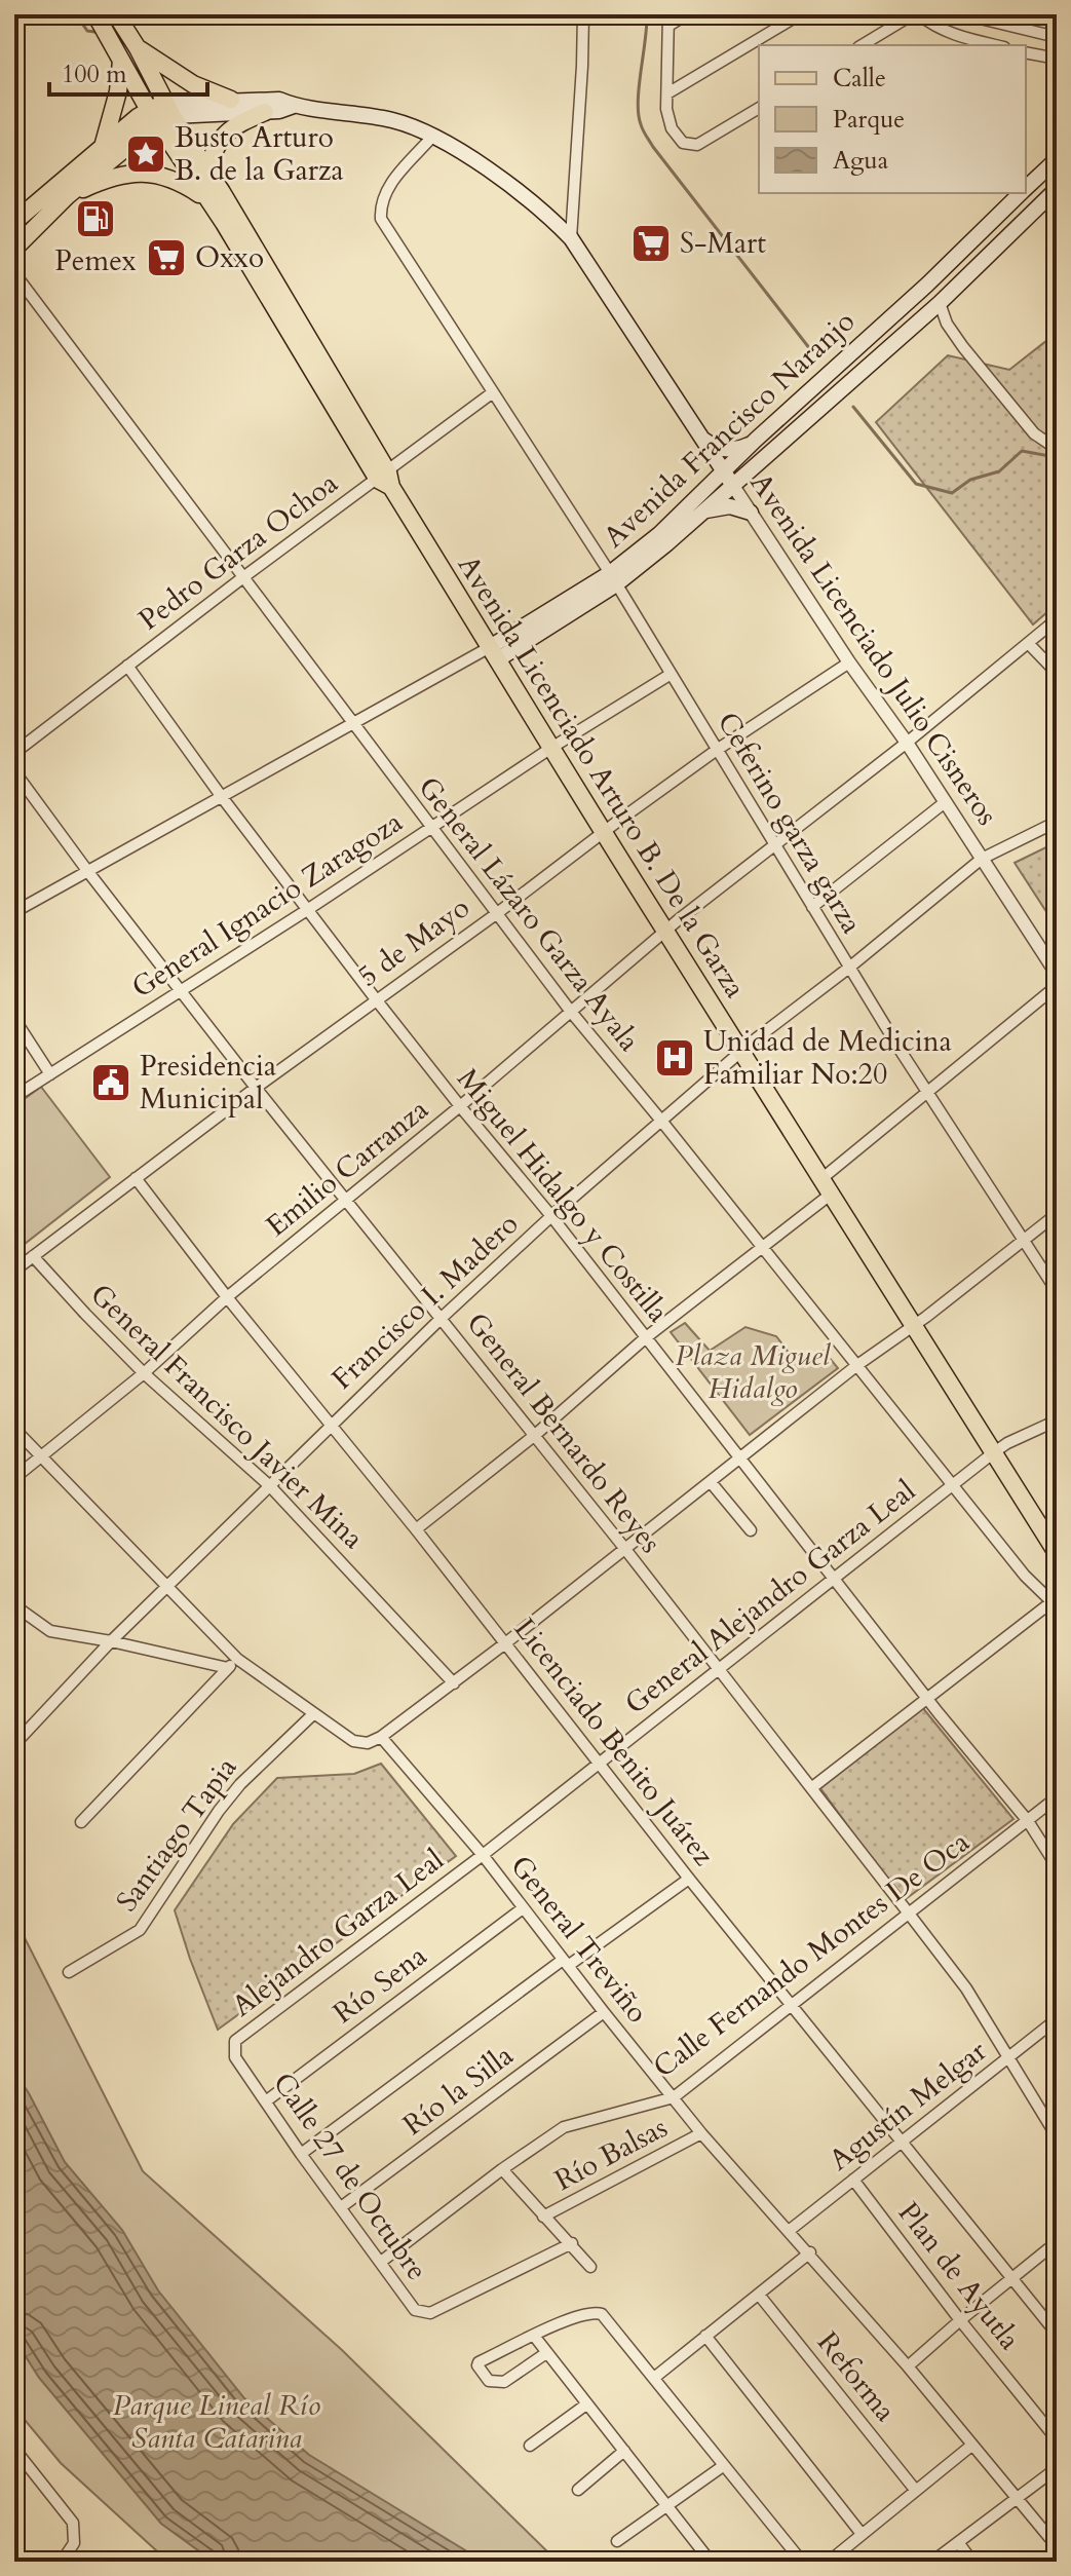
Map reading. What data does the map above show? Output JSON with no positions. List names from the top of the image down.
{
  "streets": {
    "main road": ["Avenida Francisco Naranjo", "Avenida Licenciado Julio Cisneros", "Avenida Licenciado Arturo B. De la Garza"],
    "street": [
      "Pedro Garza Ochoa",
      "Ceferino garza garza",
      "General Ignacio Zaragoza",
      "General Lázaro Garza Ayala",
      "5 de Mayo",
      "Emilio Carranza",
      "Miguel Hidalgo y Costilla",
      "Francisco I. Madero",
      "General Francisco Javier Mina",
      "General Bernardo Reyes",
      "General Alejandro Garza Leal",
      "Licenciado Benito Juárez",
      "Santiago Tapia",
      "Alejandro Garza Leal",
      "General Treviño",
      "Calle Fernando Montes De Oca",
      "Río Sena",
      "Río la Silla",
      "Agustín Melgar",
      "Río Balsas",
      "Calle 27 de Octubre",
      "Plan de Ayutla",
      "Reforma"
    ]
  },
  "crossings": [
    ["Avenida Francisco Naranjo", "Avenida Licenciado Julio Cisneros"],
    ["Avenida Francisco Naranjo", "Avenida Licenciado Arturo B. De la Garza"],
    ["Avenida Francisco Naranjo", "Ceferino garza garza"],
    ["Avenida Francisco Naranjo", "General Lázaro Garza Ayala"],
    ["Avenida Francisco Naranjo", "Miguel Hidalgo y Costilla"],
    ["Avenida Francisco Naranjo", "General Bernardo Reyes"],
    ["Pedro Garza Ochoa", "Avenida Licenciado Arturo B. De la Garza"],
    ["Pedro Garza Ochoa", "Ceferino garza garza"],
    ["Pedro Garza Ochoa", "General Lázaro Garza Ayala"],
    ["Pedro Garza Ochoa", "Miguel Hidalgo y Costilla"],
    ["Avenida Licenciado Julio Cisneros", "Avenida Licenciado Arturo B. De la Garza"],
    ["Avenida Licenciado Julio Cisneros", "Ceferino garza garza"],
    ["Avenida Licenciado Julio Cisneros", "5 de Mayo"],
    ["Avenida Licenciado Julio Cisneros", "Emilio Carranza"],
    ["Avenida Licenciado Julio Cisneros", "Francisco I. Madero"],
    ["Avenida Licenciado Arturo B. De la Garza", "General Ignacio Zaragoza"],
    ["Avenida Licenciado Arturo B. De la Garza", "5 de Mayo"],
    ["Avenida Licenciado Arturo B. De la Garza", "Emilio Carranza"],
    ["Avenida Licenciado Arturo B. De la Garza", "Francisco I. Madero"],
    ["Avenida Licenciado Arturo B. De la Garza", "General Alejandro Garza Leal"],
    ["Ceferino garza garza", "General Ignacio Zaragoza"],
    ["Ceferino garza garza", "5 de Mayo"],
    ["Ceferino garza garza", "Emilio Carranza"],
    ["Ceferino garza garza", "Francisco I. Madero"],
    ["General Ignacio Zaragoza", "General Lázaro Garza Ayala"],
    ["General Ignacio Zaragoza", "Miguel Hidalgo y Costilla"],
    ["General Ignacio Zaragoza", "General Bernardo Reyes"],
    ["General Lázaro Garza Ayala", "5 de Mayo"],
    ["General Lázaro Garza Ayala", "Emilio Carranza"],
    ["General Lázaro Garza Ayala", "Francisco I. Madero"],
    ["General Lázaro Garza Ayala", "General Alejandro Garza Leal"],
    ["5 de Mayo", "Miguel Hidalgo y Costilla"],
    ["5 de Mayo", "General Francisco Javier Mina"],
    ["5 de Mayo", "General Bernardo Reyes"],
    ["5 de Mayo", "Licenciado Benito Juárez"],
    ["Emilio Carranza", "Miguel Hidalgo y Costilla"],
    ["Emilio Carranza", "General Francisco Javier Mina"],
    ["Emilio Carranza", "General Bernardo Reyes"],
    ["Emilio Carranza", "Licenciado Benito Juárez"],
    ["Miguel Hidalgo y Costilla", "Francisco I. Madero"],
    ["Miguel Hidalgo y Costilla", "General Alejandro Garza Leal"],
    ["Miguel Hidalgo y Costilla", "Calle Fernando Montes De Oca"],
    ["Francisco I. Madero", "General Francisco Javier Mina"],
    ["Francisco I. Madero", "General Bernardo Reyes"],
    ["Francisco I. Madero", "Licenciado Benito Juárez"],
    ["General Bernardo Reyes", "General Alejandro Garza Leal"],
    ["General Bernardo Reyes", "Calle Fernando Montes De Oca"],
    ["General Bernardo Reyes", "Agustín Melgar"],
    ["General Alejandro Garza Leal", "Licenciado Benito Juárez"],
    ["General Alejandro Garza Leal", "Alejandro Garza Leal"],
    ["General Alejandro Garza Leal", "General Treviño"],
    ["Licenciado Benito Juárez", "Calle Fernando Montes De Oca"],
    ["Licenciado Benito Juárez", "Agustín Melgar"],
    ["Alejandro Garza Leal", "General Treviño"],
    ["Alejandro Garza Leal", "Calle 27 de Octubre"],
    ["General Treviño", "Calle Fernando Montes De Oca"],
    ["General Treviño", "Río Sena"],
    ["General Treviño", "Río la Silla"],
    ["General Treviño", "Agustín Melgar"],
    ["General Treviño", "Río Balsas"],
    ["Calle Fernando Montes De Oca", "Río Balsas"],
    ["Calle Fernando Montes De Oca", "Calle 27 de Octubre"],
    ["Río Sena", "Calle 27 de Octubre"],
    ["Río la Silla", "Calle 27 de Octubre"],
    ["Agustín Melgar", "Plan de Ayutla"],
    ["Río Balsas", "Calle 27 de Octubre"]
  ],
  "parks": ["Plaza Miguel Hidalgo", "Parque Lineal Río Santa Catarina"],
  "places": {
    "place": ["Busto Arturo B. de la Garza"],
    "fuel station": ["Pemex"],
    "supermarket": ["S-Mart", "Oxxo"],
    "hospital": ["Unidad de Medicina Familiar No:20"],
    "public building": ["Presidencia Municipal"]
  },
  "legend": ["Calle", "Parque", "Agua"],
  "scale_bar": "100 m"
}
